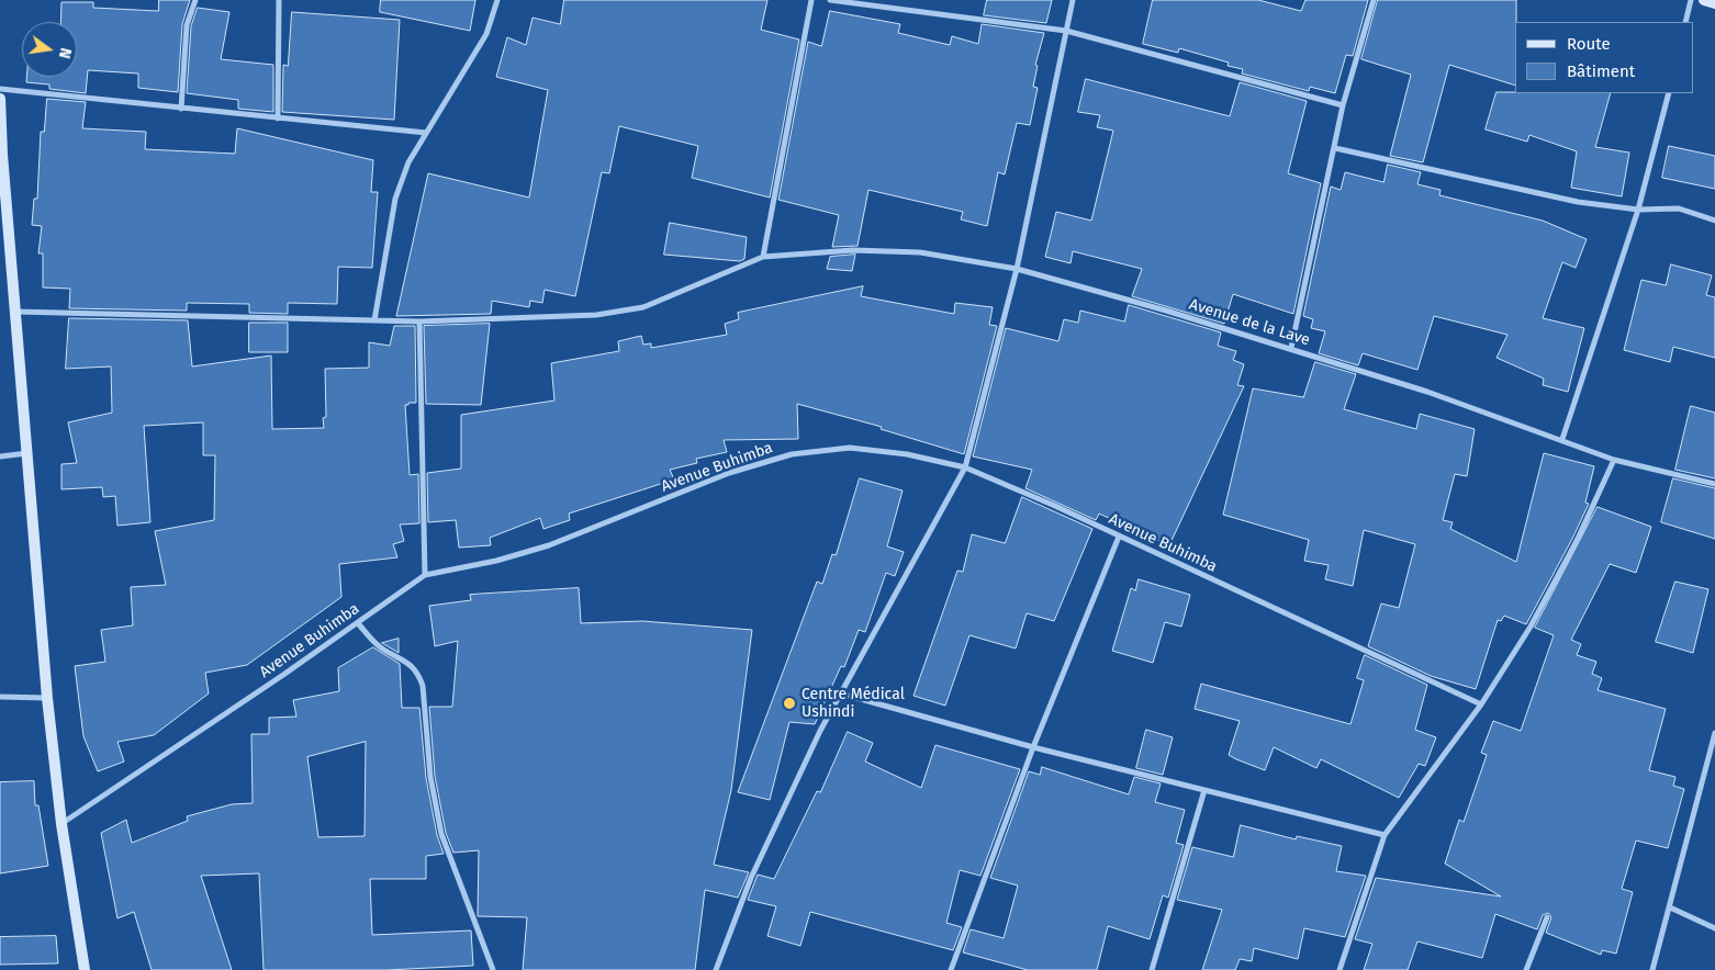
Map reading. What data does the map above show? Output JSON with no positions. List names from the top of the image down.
{
  "streets": {
    "street": ["Avenue de la Lave", "Avenue Buhimba"]
  },
  "places": ["Centre Médical Ushindi"],
  "legend": ["Route", "Bâtiment"],
  "north": "right"
}
